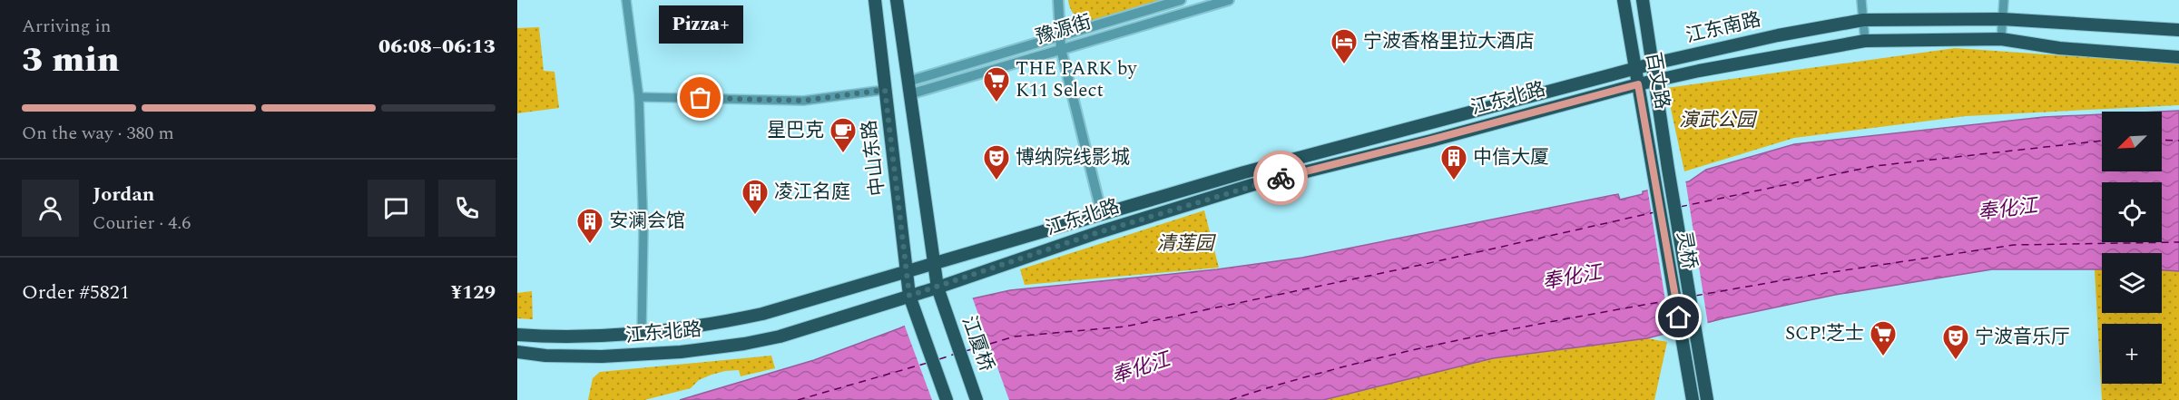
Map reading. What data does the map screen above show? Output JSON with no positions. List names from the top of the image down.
{
  "streets": {
    "main road": [
      "江东南路",
      "百丈路",
      "江东北路",
      "中山东路",
      "灵桥",
      "江厦桥"
    ],
    "street": ["豫源街"]
  },
  "crossings": [
    ["江东南路", "百丈路"],
    ["江东南路", "江东北路"],
    ["百丈路", "江东北路"],
    ["百丈路", "灵桥"],
    ["江东北路", "中山东路"],
    ["江东北路", "江厦桥"]
  ],
  "water": ["奉化江"],
  "parks": ["演武公园", "清莲园"],
  "places": {
    "hotel": ["宁波香格里拉大酒店"],
    "other": ["Pizza+"],
    "supermarket": ["THE PARK by K11 Select", "SCP!芝士"],
    "cafe": ["星巴克"],
    "theatre": ["博纳院线影城", "宁波音乐厅"],
    "building": ["中信大厦", "凌江名庭", "安澜会馆"]
  },
  "north": "bottom left",
  "page": {
    "heading": ["3 min", "Arriving in", "06:08–06:13"],
    "panel": [
      "Jordan",
      "Courier · 4.6",
      "Order #5821",
      "¥129"
    ],
    "bubble": "Pizza+",
    "bar": "On the way · 380 m",
    "map_buttons": "+"
  }
}
